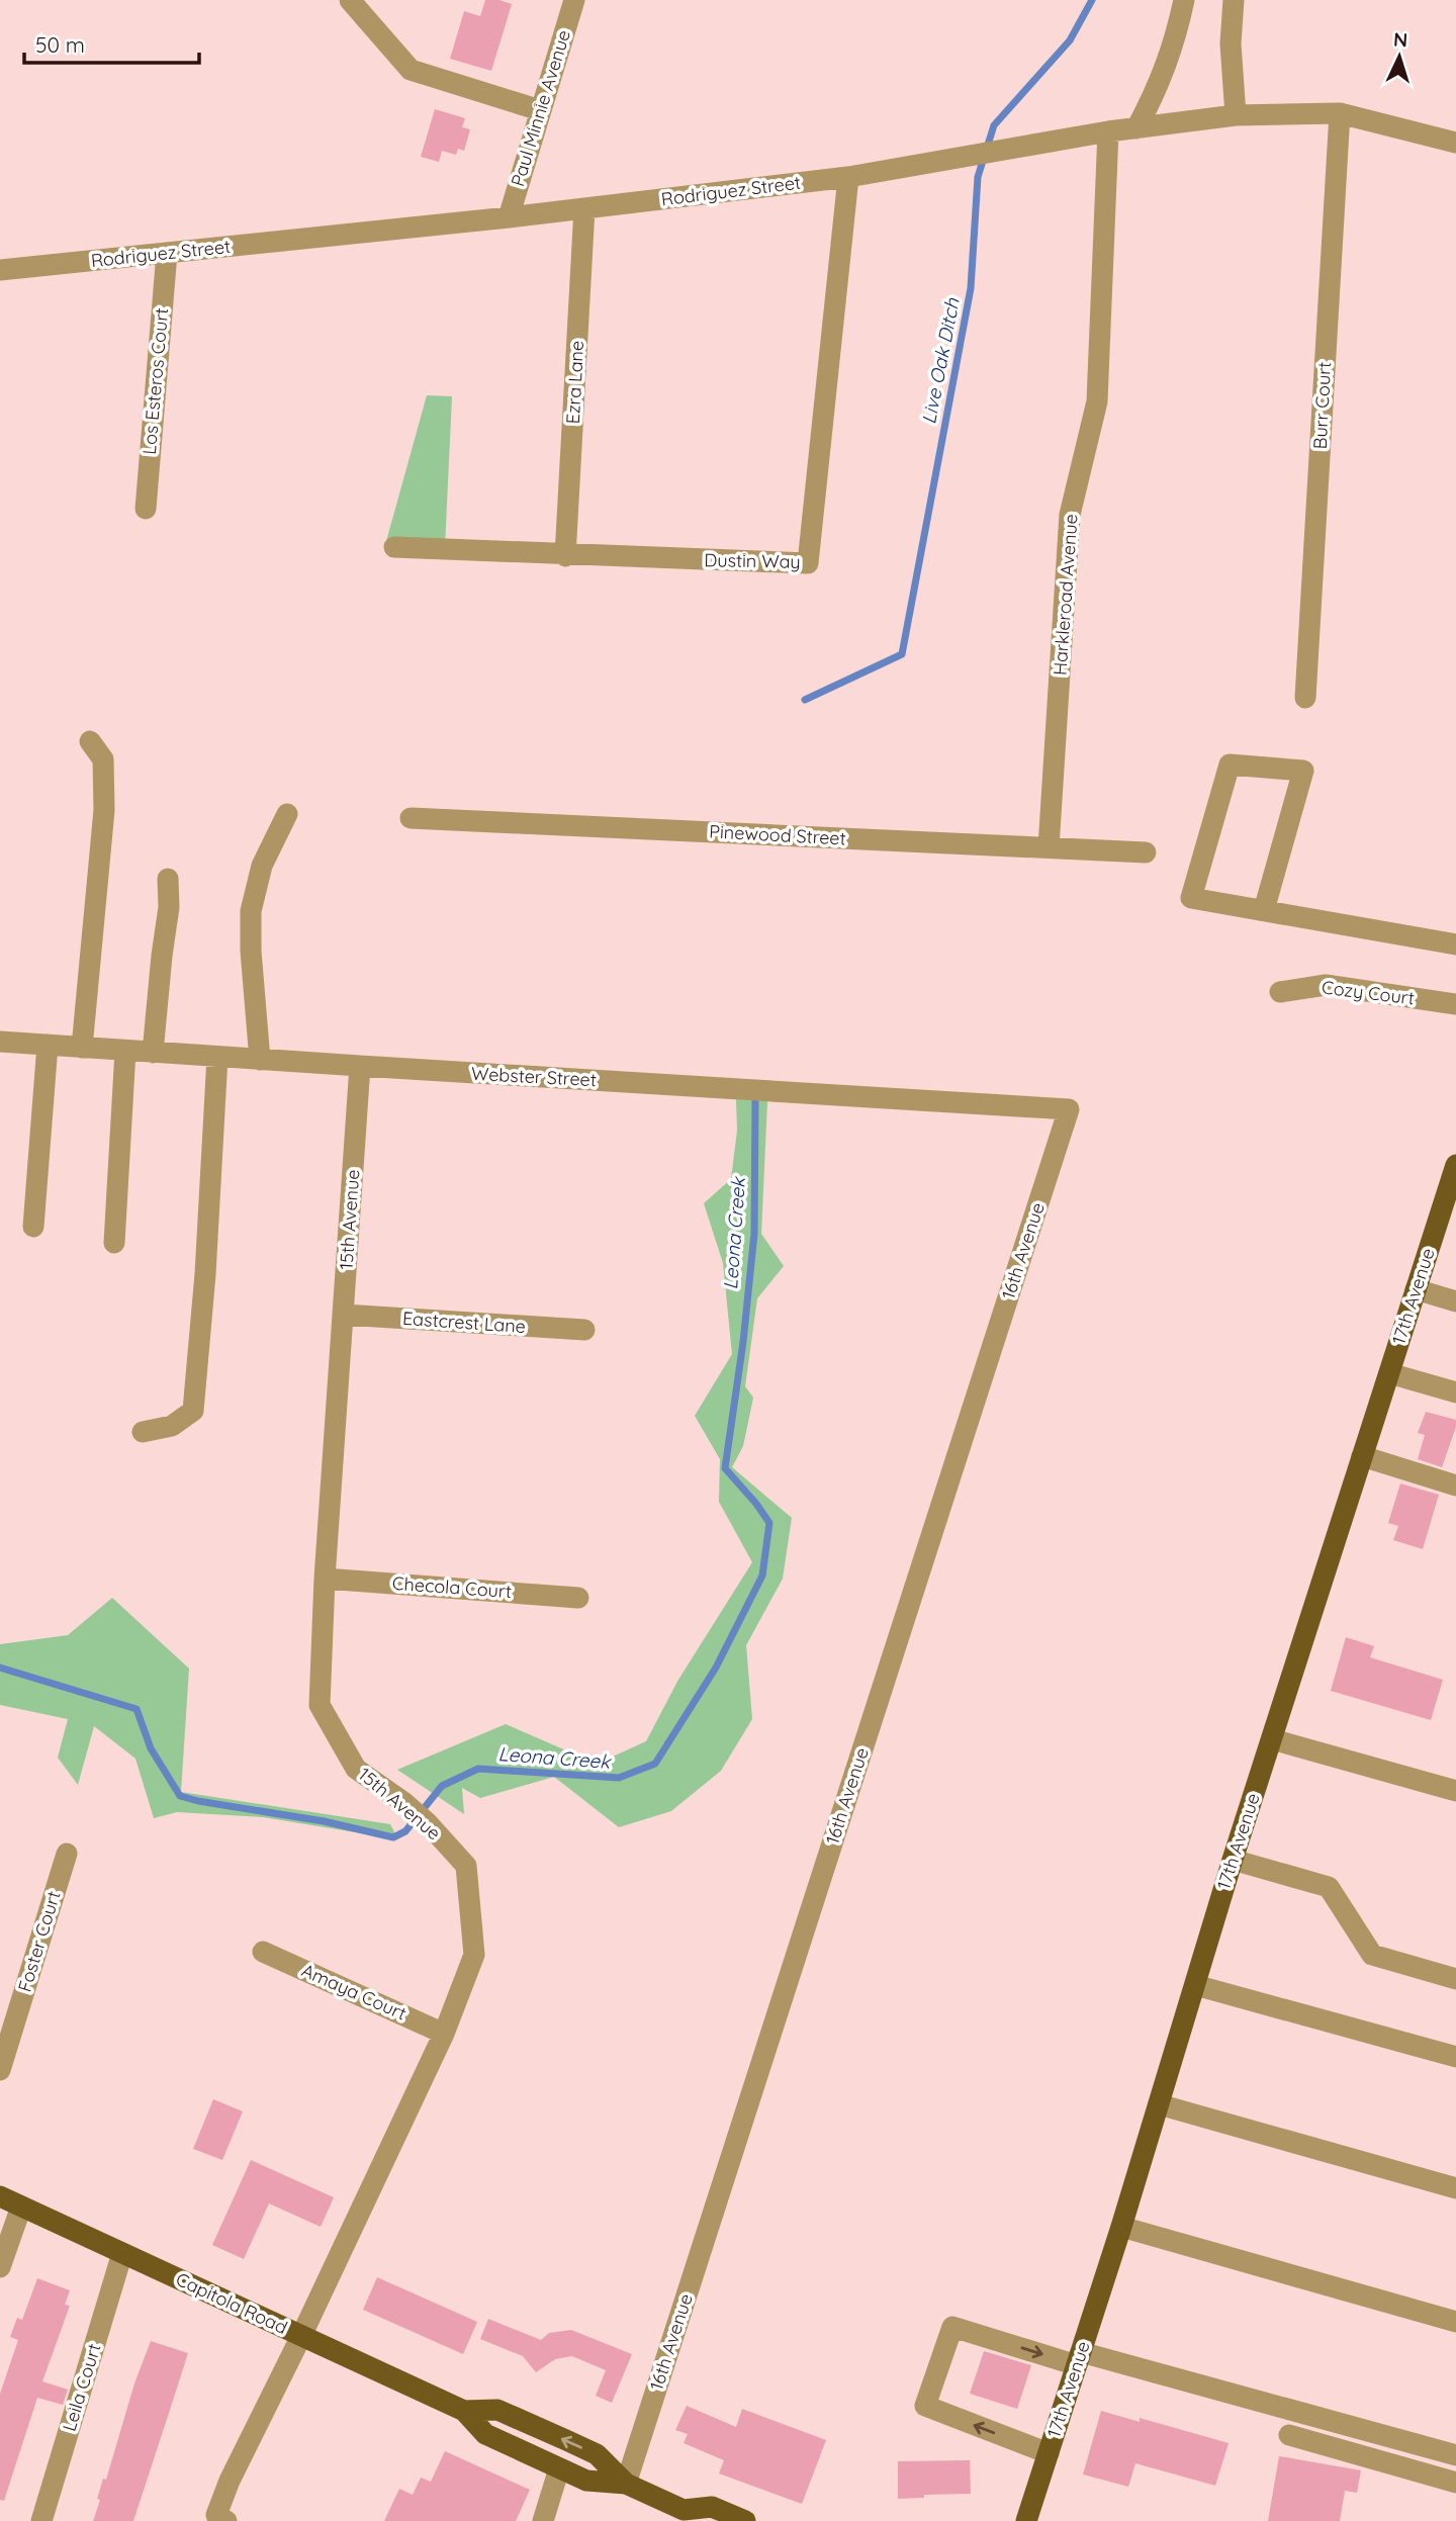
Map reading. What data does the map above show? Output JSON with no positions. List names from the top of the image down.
{
  "streets": {
    "main road": ["17th Avenue", "Capitola Road"],
    "street": [
      "Paul Minnie Avenue",
      "Rodriguez Street",
      "Los Esteros Court",
      "Ezra Lane",
      "Burr Court",
      "Dustin Way",
      "Harkleroad Avenue",
      "Pinewood Street",
      "Cozy Court",
      "Webster Street",
      "15th Avenue",
      "16th Avenue",
      "Eastcrest Lane",
      "Checola Court",
      "Foster Court",
      "Amaya Court",
      "Leila Court"
    ]
  },
  "crossings": [
    ["Paul Minnie Avenue", "Rodriguez Street"],
    ["Rodriguez Street", "Los Esteros Court"],
    ["Rodriguez Street", "Ezra Lane"],
    ["Rodriguez Street", "Burr Court"],
    ["Rodriguez Street", "Dustin Way"],
    ["Rodriguez Street", "Harkleroad Avenue"],
    ["Ezra Lane", "Dustin Way"],
    ["Harkleroad Avenue", "Pinewood Street"],
    ["Webster Street", "15th Avenue"],
    ["Webster Street", "16th Avenue"],
    ["15th Avenue", "Eastcrest Lane"],
    ["15th Avenue", "Checola Court"],
    ["15th Avenue", "Amaya Court"],
    ["15th Avenue", "Capitola Road"],
    ["16th Avenue", "Capitola Road"],
    ["Capitola Road", "Leila Court"]
  ],
  "water": ["Live Oak Ditch", "Leona Creek"],
  "scale_bar": "50 m",
  "north": "top"
}
